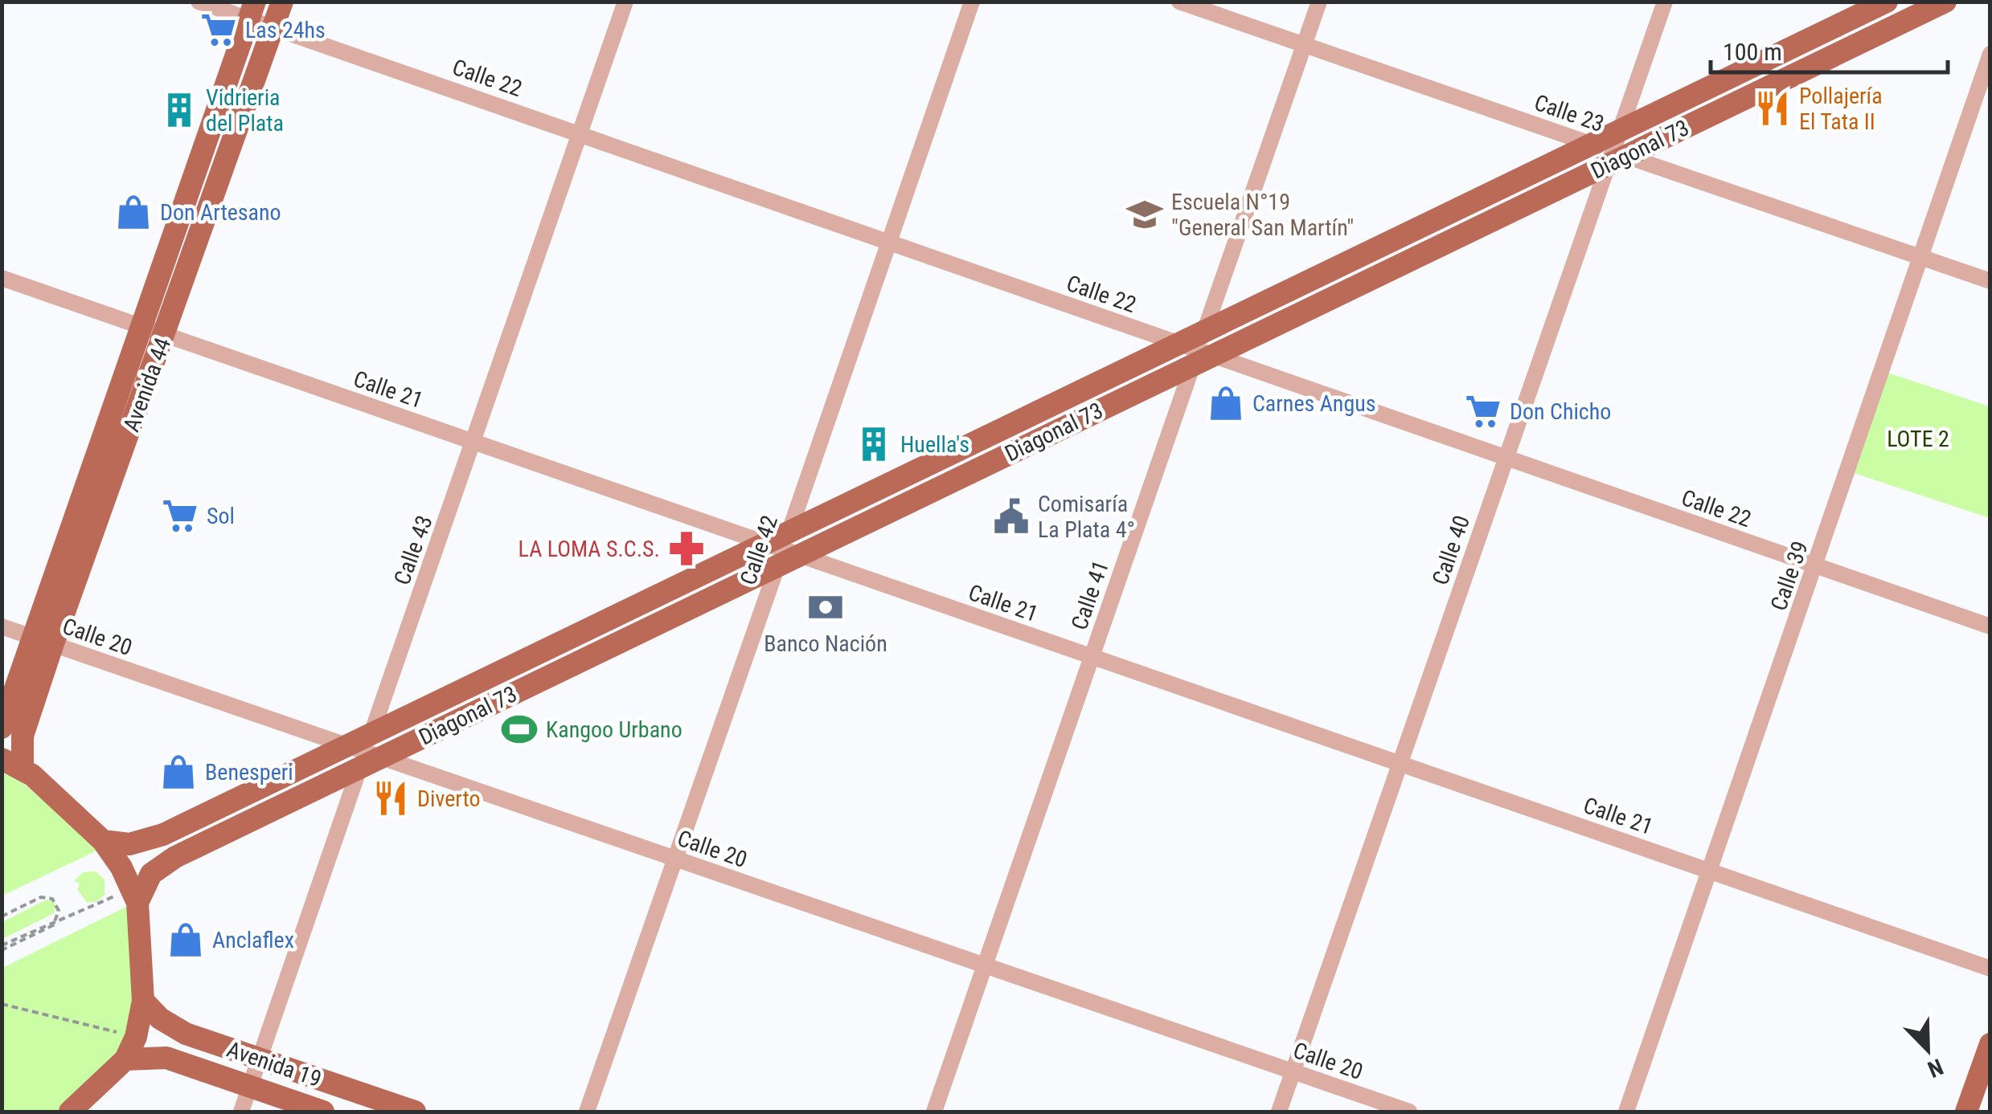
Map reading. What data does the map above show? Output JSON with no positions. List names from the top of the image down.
{
  "streets": {
    "main road": ["Diagonal 73", "Avenida 44", "Avenida 19"],
    "street": [
      "Calle 22",
      "Calle 23",
      "Calle 21",
      "Calle 43",
      "Calle 42",
      "Calle 40",
      "Calle 39",
      "Calle 41",
      "Calle 20"
    ]
  },
  "crossings": [
    ["Calle 22", "Diagonal 73"],
    ["Calle 22", "Avenida 44"],
    ["Calle 22", "Calle 43"],
    ["Calle 22", "Calle 42"],
    ["Calle 22", "Calle 40"],
    ["Calle 22", "Calle 39"],
    ["Calle 22", "Calle 41"],
    ["Calle 23", "Diagonal 73"],
    ["Calle 23", "Calle 40"],
    ["Calle 23", "Calle 39"],
    ["Calle 23", "Calle 41"],
    ["Diagonal 73", "Calle 21"],
    ["Diagonal 73", "Calle 43"],
    ["Diagonal 73", "Calle 42"],
    ["Diagonal 73", "Calle 40"],
    ["Diagonal 73", "Calle 41"],
    ["Diagonal 73", "Calle 20"],
    ["Avenida 44", "Calle 21"],
    ["Avenida 44", "Calle 20"],
    ["Calle 21", "Calle 43"],
    ["Calle 21", "Calle 42"],
    ["Calle 21", "Calle 40"],
    ["Calle 21", "Calle 39"],
    ["Calle 21", "Calle 41"],
    ["Calle 43", "Calle 20"],
    ["Calle 43", "Avenida 19"],
    ["Calle 42", "Calle 20"],
    ["Calle 40", "Calle 20"],
    ["Calle 41", "Calle 20"]
  ],
  "parks": ["LOTE 2"],
  "places": {
    "supermarket": ["Las 24hs", "Don Chicho", "Sol"],
    "restaurant": ["Pollajería El Tata II", "Diverto"],
    "building": ["Vidrieria del Plata", "Huella's"],
    "shop": [
      "Don Artesano",
      "Carnes Angus",
      "Benesperi",
      "Anclaflex"
    ],
    "school or university": ["Escuela N°19 \"General San Martín\""],
    "public building": ["Comisaría La Plata 4°"],
    "pharmacy": ["LA LOMA S.C.S."],
    "bank": ["Banco Nación"],
    "sports": ["Kangoo Urbano"]
  },
  "scale_bar": "100 m",
  "north": "bottom right"
}
